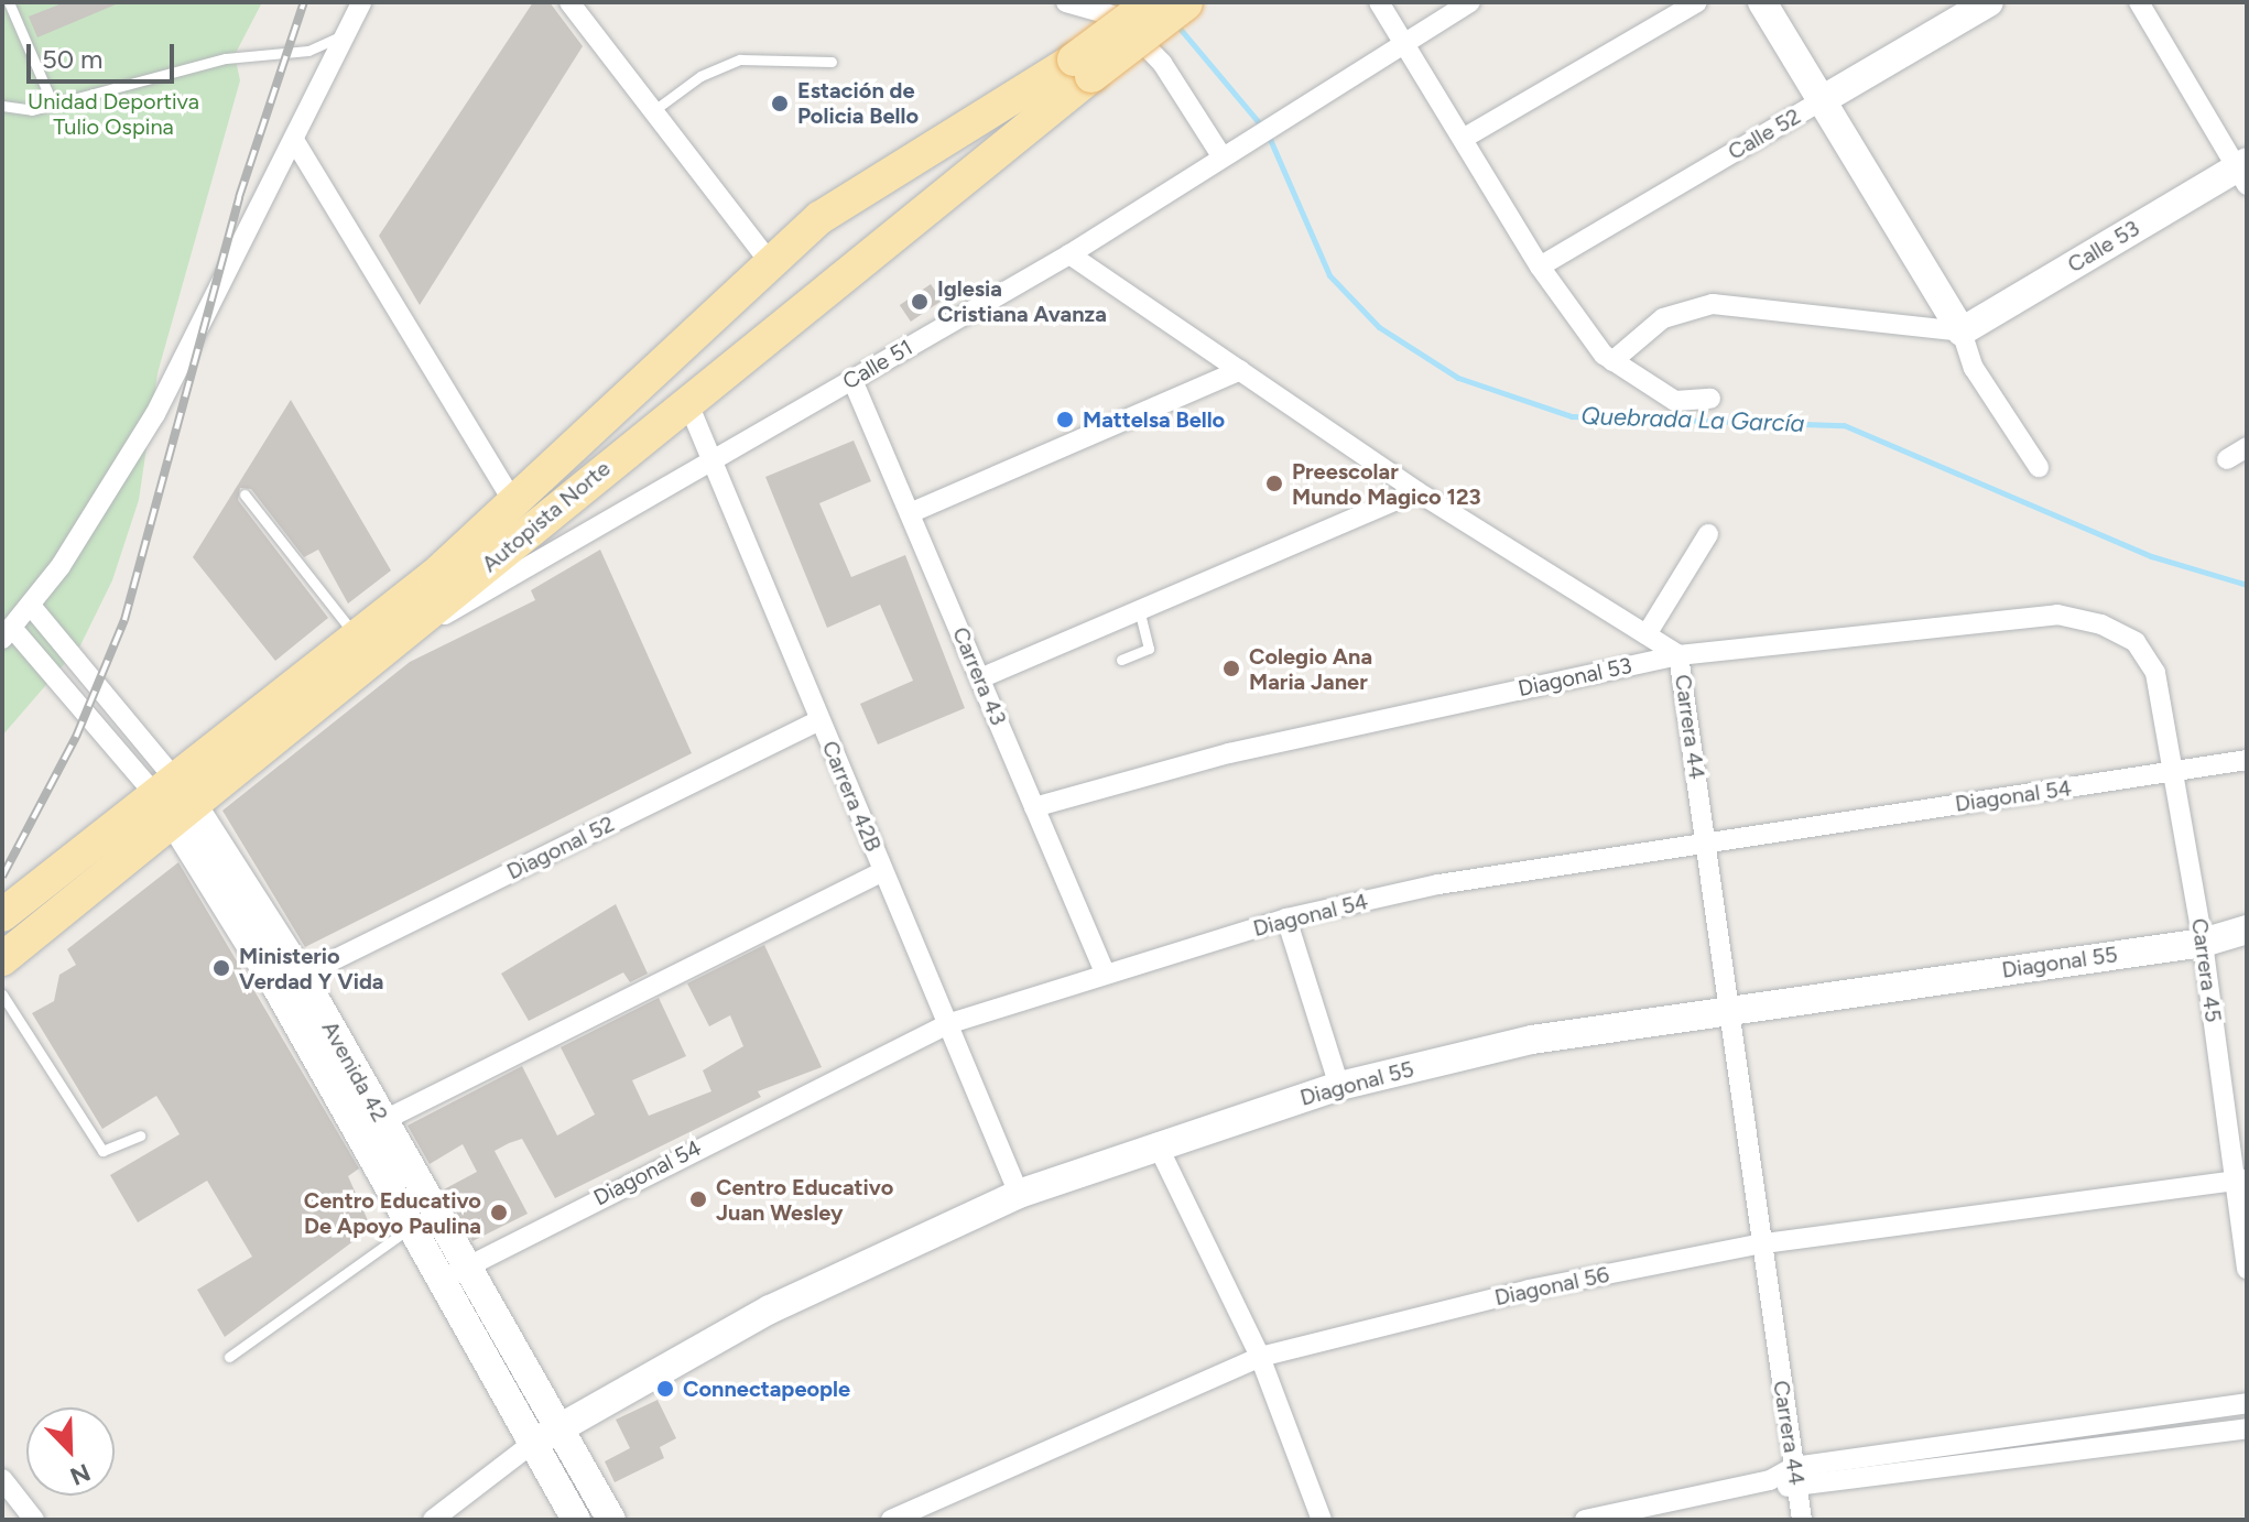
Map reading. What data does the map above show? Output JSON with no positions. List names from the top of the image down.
{
  "streets": {
    "main road": ["Autopista Norte"],
    "street": [
      "Calle 52",
      "Calle 53",
      "Calle 51",
      "Carrera 43",
      "Diagonal 53",
      "Carrera 44",
      "Carrera 42B",
      "Diagonal 54",
      "Diagonal 52",
      "Diagonal 55",
      "Carrera 45",
      "Avenida 42",
      "Diagonal 56"
    ]
  },
  "crossings": [
    ["Calle 51", "Autopista Norte"],
    ["Calle 51", "Carrera 43"],
    ["Calle 51", "Carrera 44"],
    ["Calle 51", "Carrera 42B"],
    ["Autopista Norte", "Carrera 42B"],
    ["Autopista Norte", "Avenida 42"],
    ["Carrera 43", "Diagonal 53"],
    ["Carrera 43", "Diagonal 54"],
    ["Diagonal 53", "Carrera 44"],
    ["Diagonal 53", "Carrera 45"],
    ["Carrera 44", "Diagonal 54"],
    ["Carrera 44", "Diagonal 55"],
    ["Carrera 44", "Diagonal 56"],
    ["Carrera 42B", "Diagonal 54"],
    ["Carrera 42B", "Diagonal 52"],
    ["Carrera 42B", "Diagonal 55"],
    ["Diagonal 54", "Carrera 45"],
    ["Diagonal 54", "Avenida 42"],
    ["Diagonal 52", "Avenida 42"],
    ["Diagonal 55", "Carrera 45"],
    ["Diagonal 55", "Avenida 42"],
    ["Carrera 45", "Diagonal 56"]
  ],
  "water": ["Quebrada La García"],
  "parks": ["Unidad Deportiva Tulio Ospina"],
  "places": [
    "Estación de Policia Bello",
    "Iglesia Cristiana Avanza",
    "Mattelsa Bello",
    "Preescolar Mundo Magico 123",
    "Colegio Ana Maria Janer",
    "Ministerio Verdad Y Vida",
    "Centro Educativo Juan Wesley",
    "Centro Educativo De Apoyo Paulina",
    "Connectapeople"
  ],
  "scale_bar": "50 m",
  "north": "bottom right"
}
